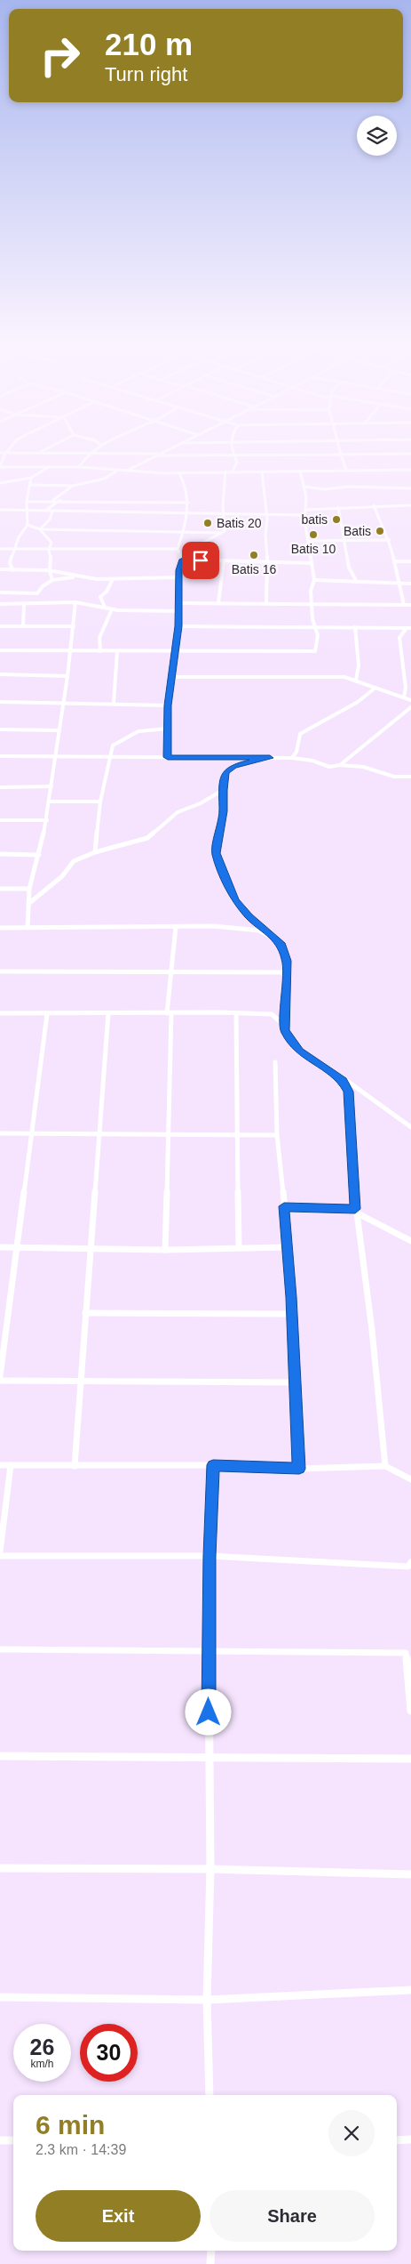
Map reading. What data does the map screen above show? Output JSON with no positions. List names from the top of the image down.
{
  "places": [
    "batis",
    "Batis 20",
    "Batis",
    "Batis 10",
    "Batis 16"
  ],
  "page": {
    "turn": ["210 m", "Turn right"],
    "speed": "26 km/h",
    "limit": "30",
    "heading": ["6 min", "2.3 km · 14:39"],
    "buttons": ["Exit", "Share"]
  }
}
